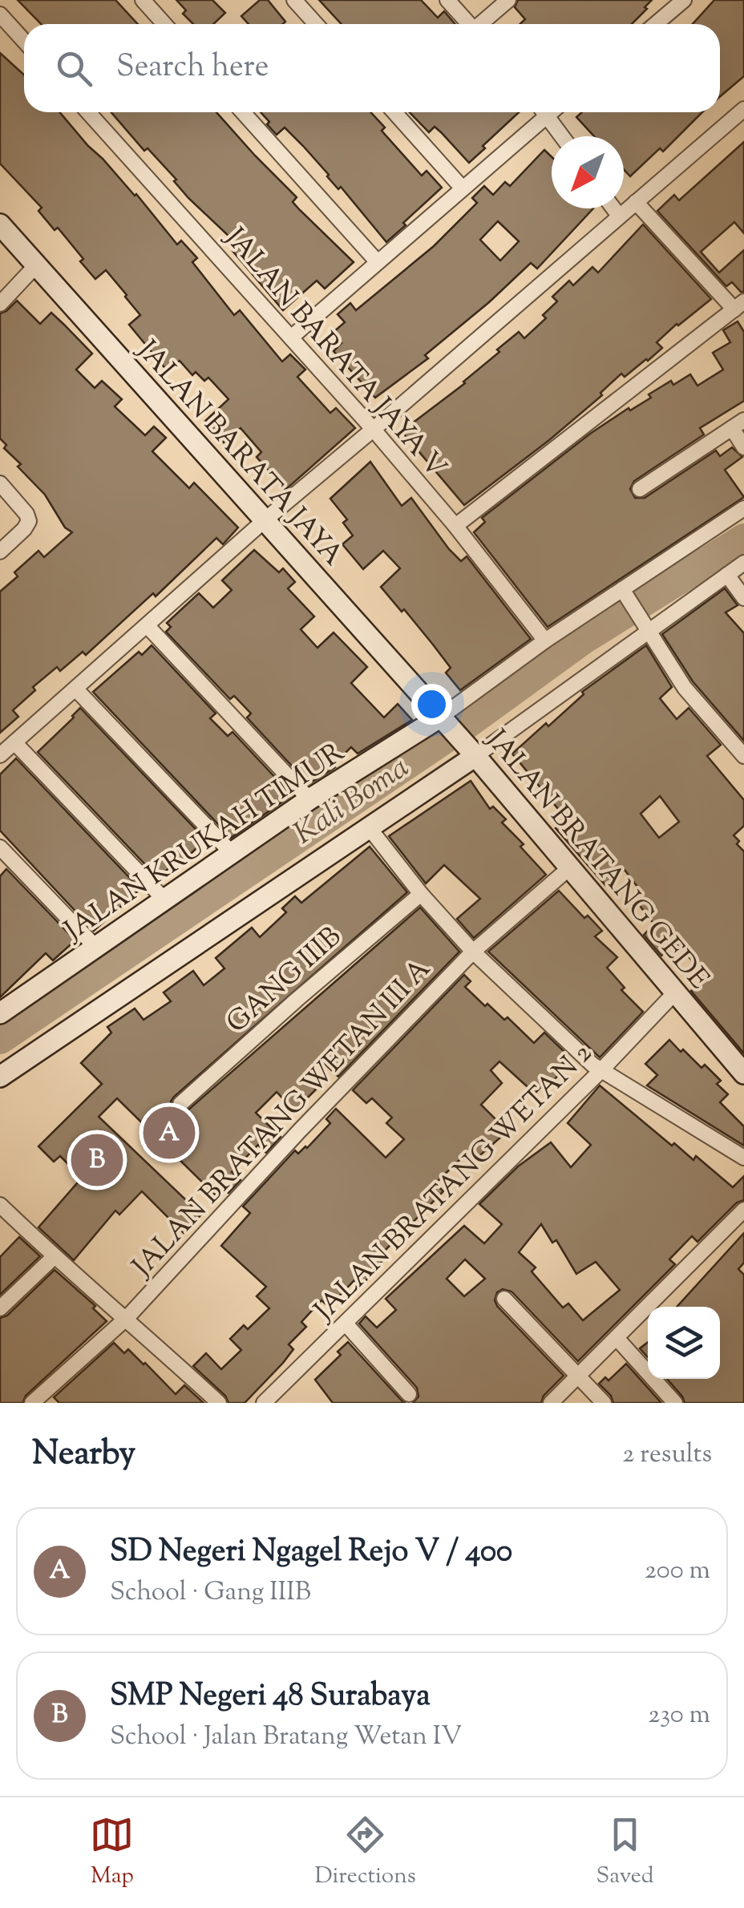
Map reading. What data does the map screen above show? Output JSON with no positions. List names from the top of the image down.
{
  "streets": {
    "main road": ["JALAN BARATA JAYA", "JALAN KRUKAH TIMUR", "JALAN BRATANG GEDE"],
    "street": [
      "JALAN BARATA JAYA V",
      "GANG IIIB",
      "JALAN BRATANG WETAN III A",
      "JALAN BRATANG WETAN 2"
    ]
  },
  "crossings": [
    ["JALAN BARATA JAYA", "JALAN KRUKAH TIMUR"],
    ["JALAN BARATA JAYA", "JALAN BRATANG GEDE"],
    ["JALAN KRUKAH TIMUR", "JALAN BRATANG GEDE"],
    ["JALAN BRATANG GEDE", "JALAN BRATANG WETAN III A"],
    ["JALAN BRATANG GEDE", "JALAN BRATANG WETAN 2"]
  ],
  "water": ["Kali Boma"],
  "north": "bottom left",
  "page": {
    "search": "Search here",
    "pins": ["A", "B"],
    "heading": ["Nearby", "2 results"],
    "list": [
      {
        "mark": "A",
        "name": "SD Negeri Ngagel Rejo V / 400",
        "note": "School · Gang IIIB",
        "value": "200 m"
      },
      {
        "mark": "B",
        "name": "SMP Negeri 48 Surabaya",
        "note": "School · Jalan Bratang Wetan IV",
        "value": "230 m"
      }
    ],
    "nav": ["Map", "Directions", "Saved"]
  }
}
